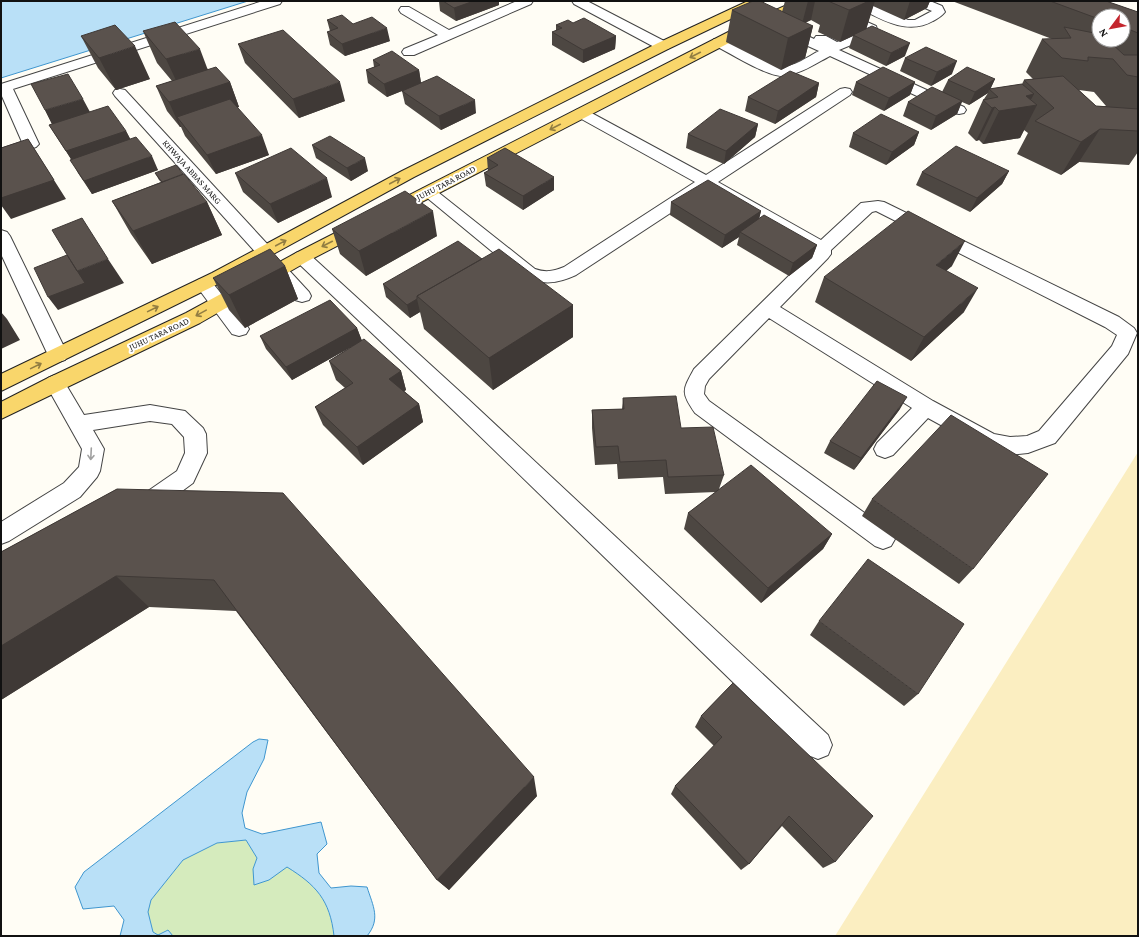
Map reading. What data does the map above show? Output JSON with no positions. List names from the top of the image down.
{
  "streets": {
    "main road": ["JUHU TARA ROAD"],
    "street": ["KHWAJA ABBAS MARG"]
  },
  "north": "bottom left"
}
